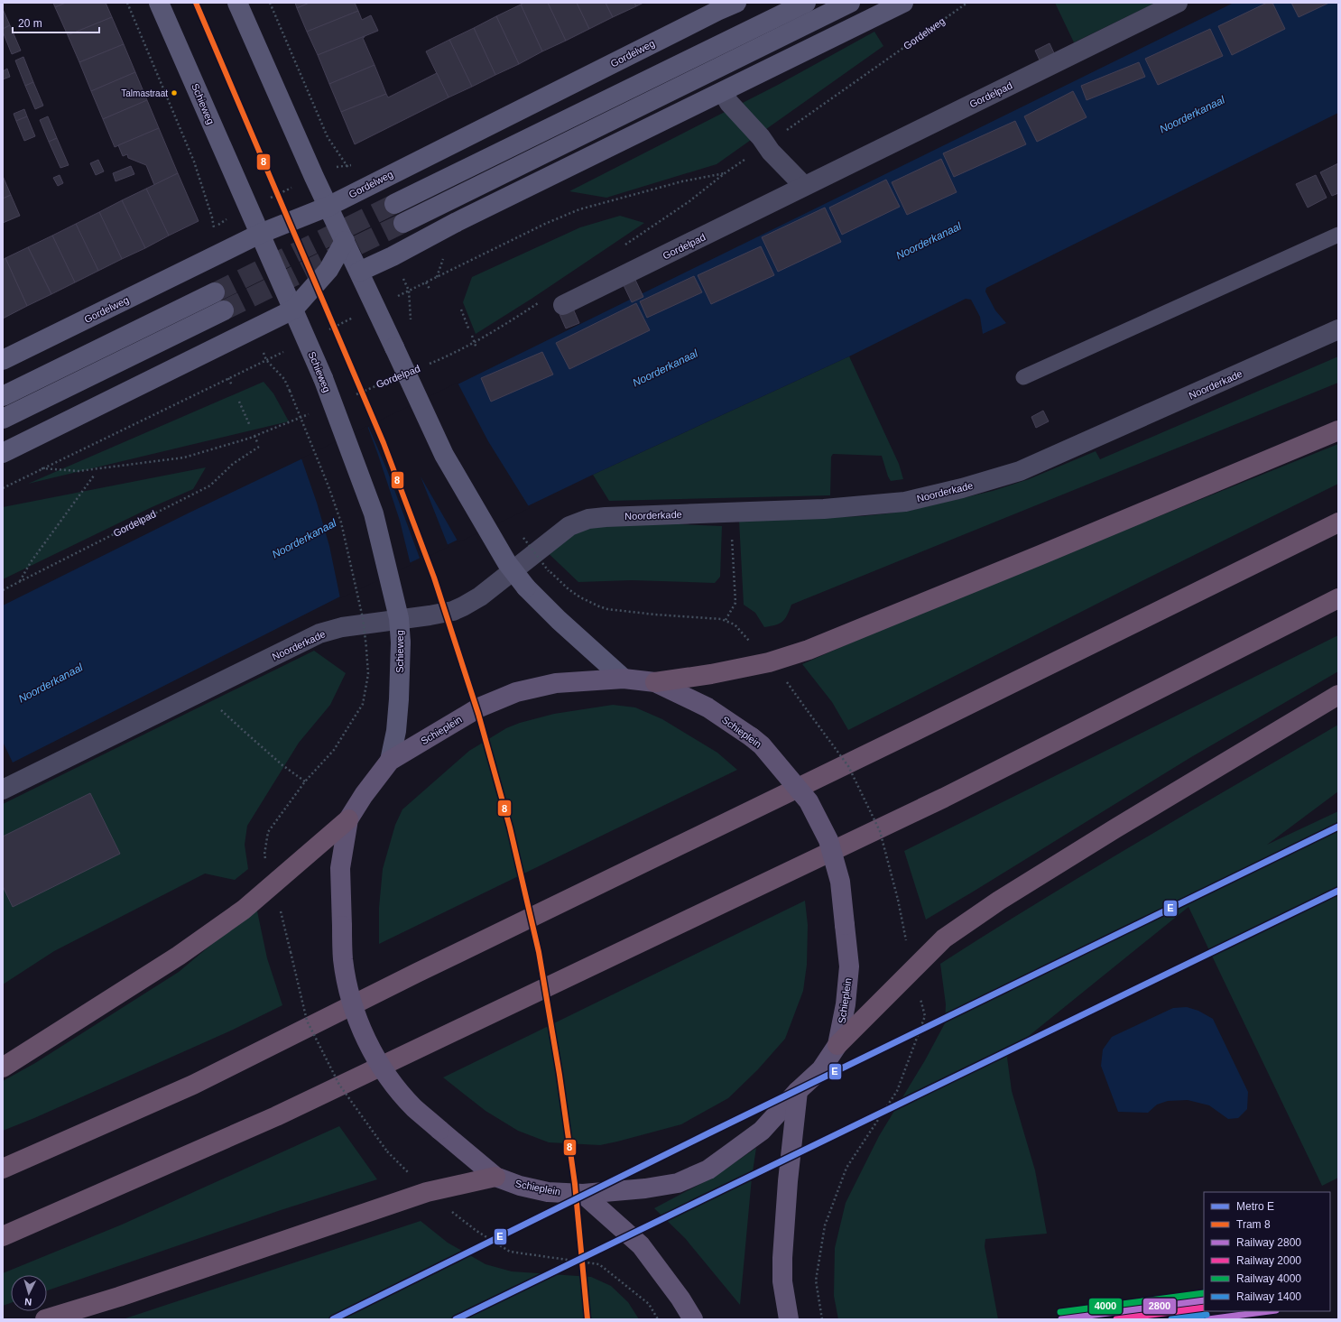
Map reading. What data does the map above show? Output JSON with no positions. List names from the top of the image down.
{
  "streets": {
    "main road": ["Gordelweg", "Schieweg", "Schieplein"],
    "street": ["Gordelpad", "Noorderkade"]
  },
  "crossings": [
    ["Gordelweg", "Schieweg"],
    ["Schieweg", "Schieplein"]
  ],
  "water": ["Noorderkanaal"],
  "places": ["Talmastraat"],
  "lines": [
    "tram line 8",
    "metro line E",
    "rail line 4000",
    "rail line 2800",
    "rail line 2000",
    "rail line 1400"
  ],
  "legend": [
    "Metro E",
    "Tram 8",
    "Railway 2800",
    "Railway 2000",
    "Railway 4000",
    "Railway 1400"
  ],
  "scale_bar": "20 m",
  "north": "bottom"
}
